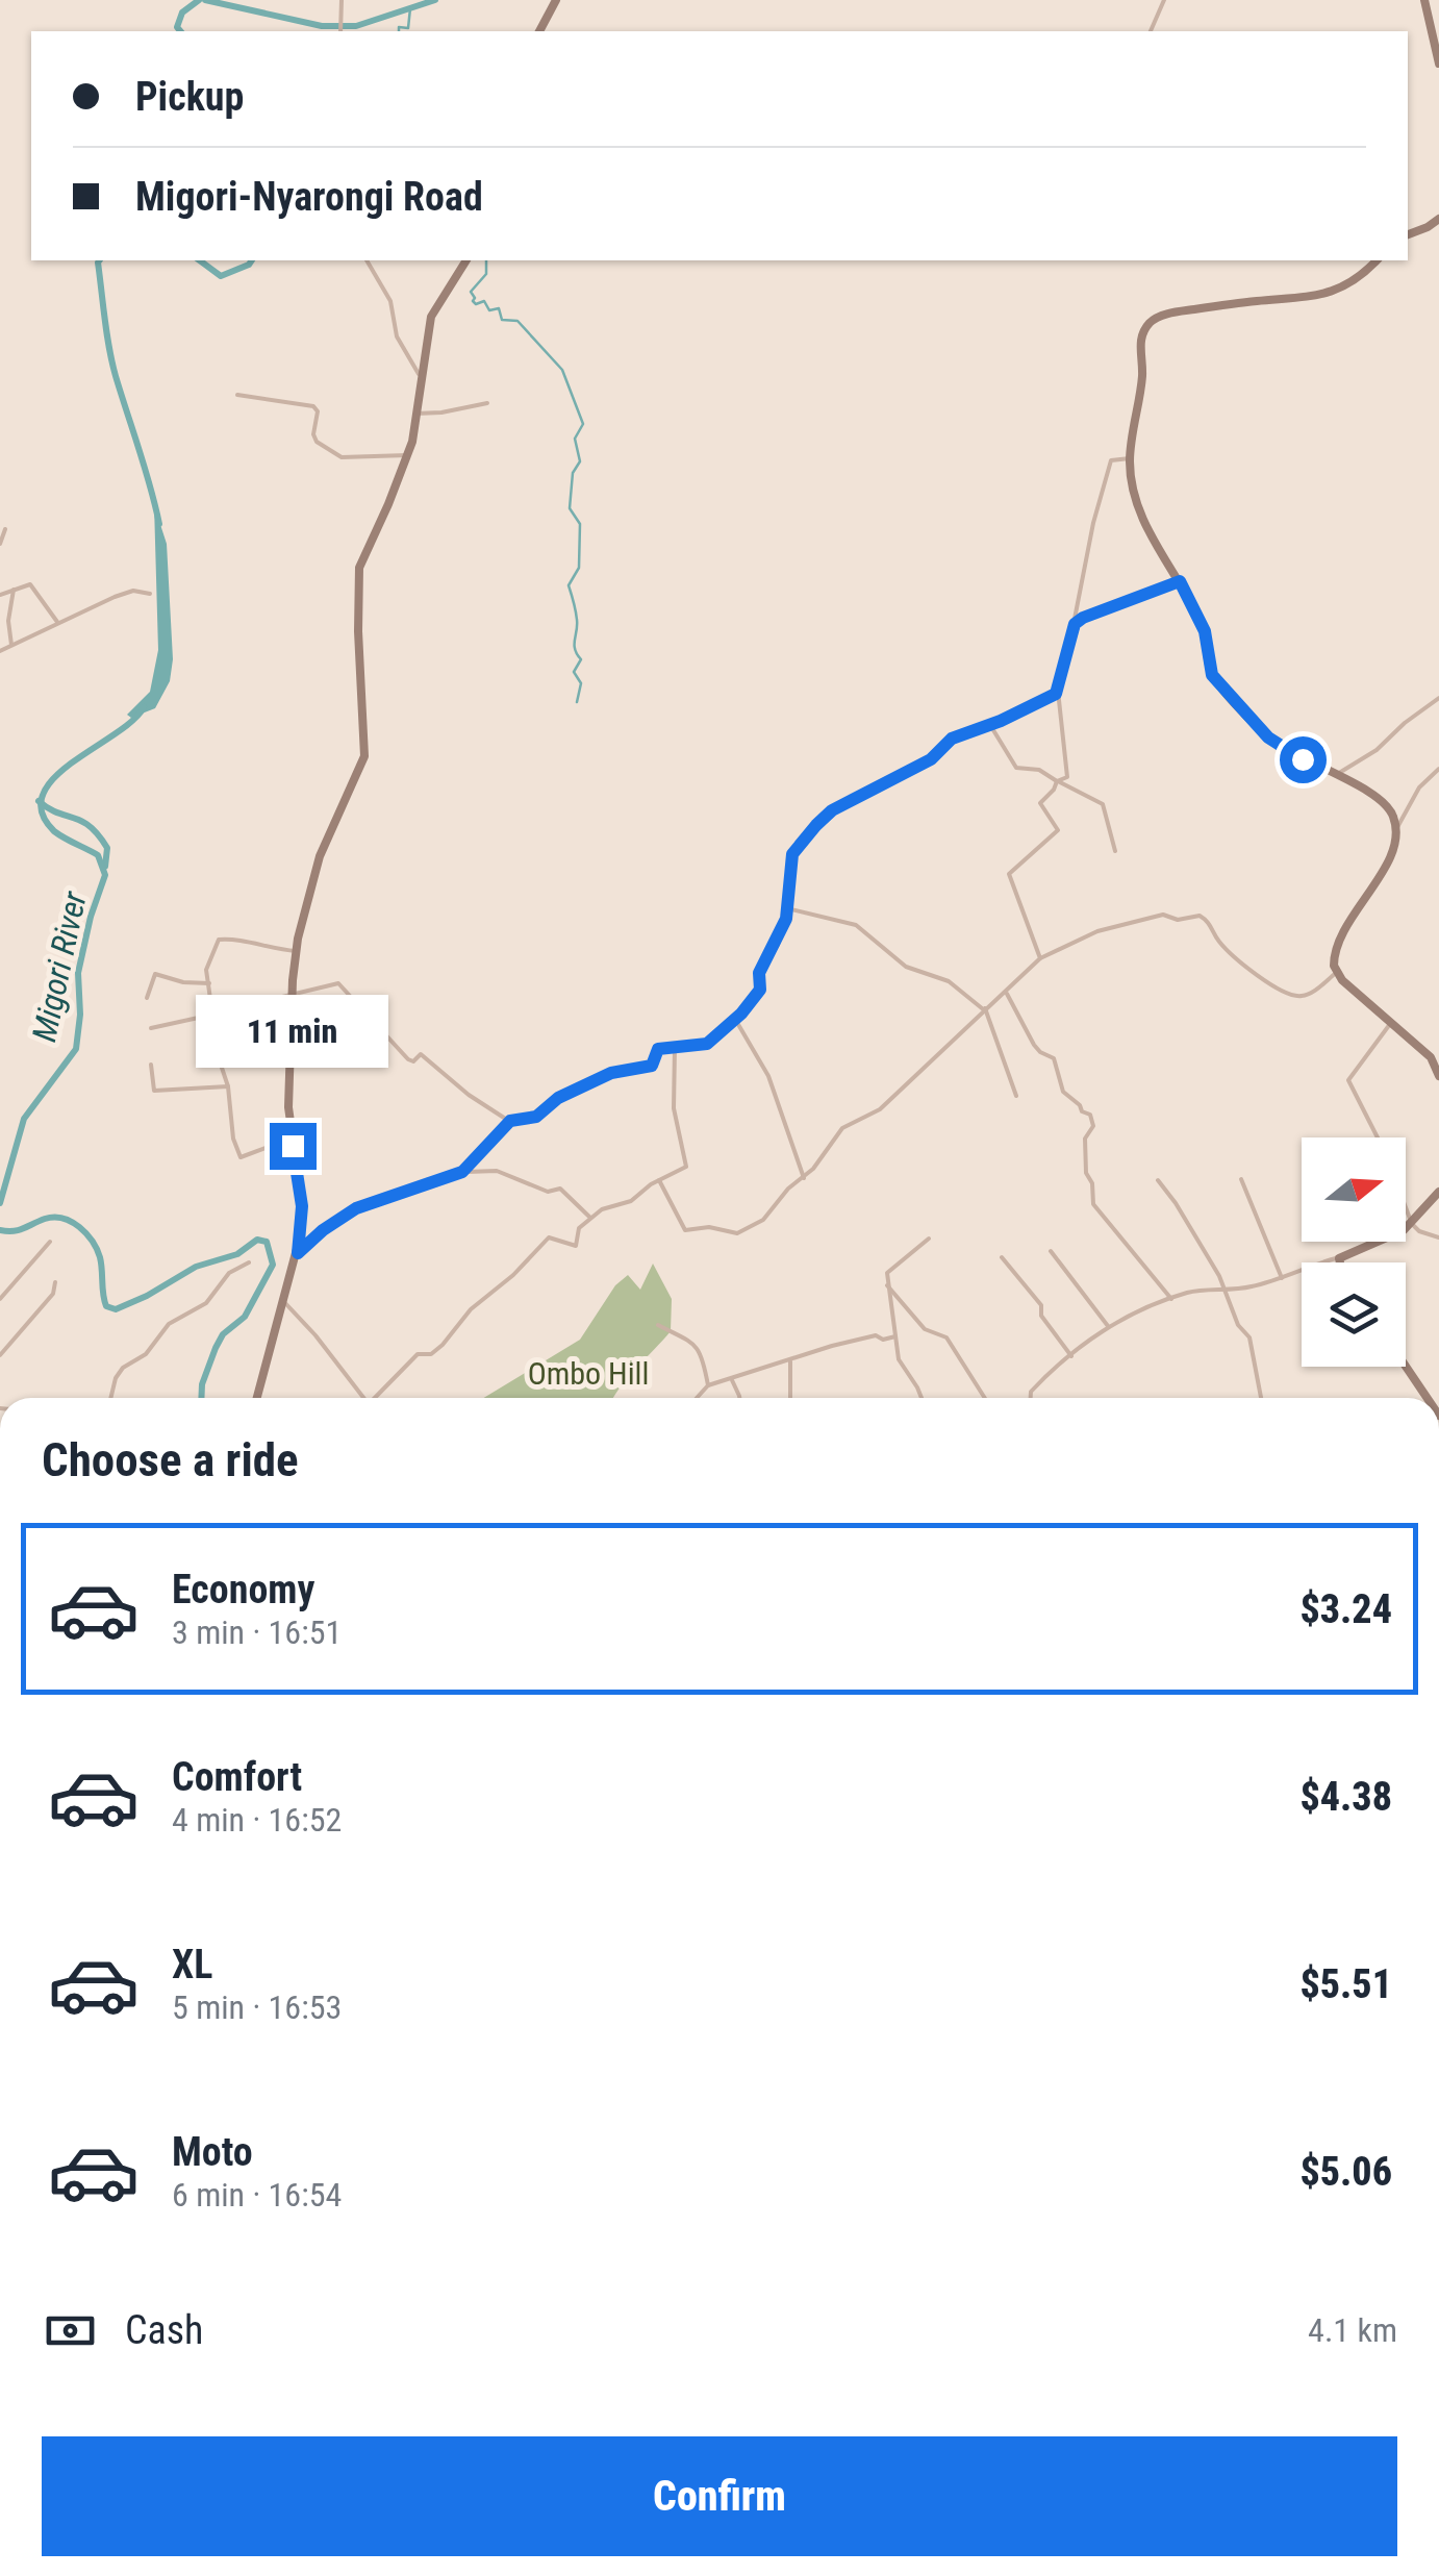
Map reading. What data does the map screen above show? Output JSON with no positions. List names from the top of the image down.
{
  "water": ["Migori River"],
  "parks": ["Ombo Hill"],
  "north": "right",
  "page": {
    "banner": ["Pickup", "Migori-Nyarongi Road"],
    "bubble": "11 min",
    "heading": "Choose a ride",
    "list": [
      {
        "name": "Economy",
        "note": "3 min · 16:51",
        "value": "$3.24"
      },
      {
        "name": "Comfort",
        "note": "4 min · 16:52",
        "value": "$4.38"
      },
      {
        "name": "XL",
        "note": "5 min · 16:53",
        "value": "$5.51"
      },
      {
        "name": "Moto",
        "note": "6 min · 16:54",
        "value": "$5.06"
      }
    ],
    "pay": ["Cash", "4.1 km"],
    "buttons": "Confirm"
  }
}
